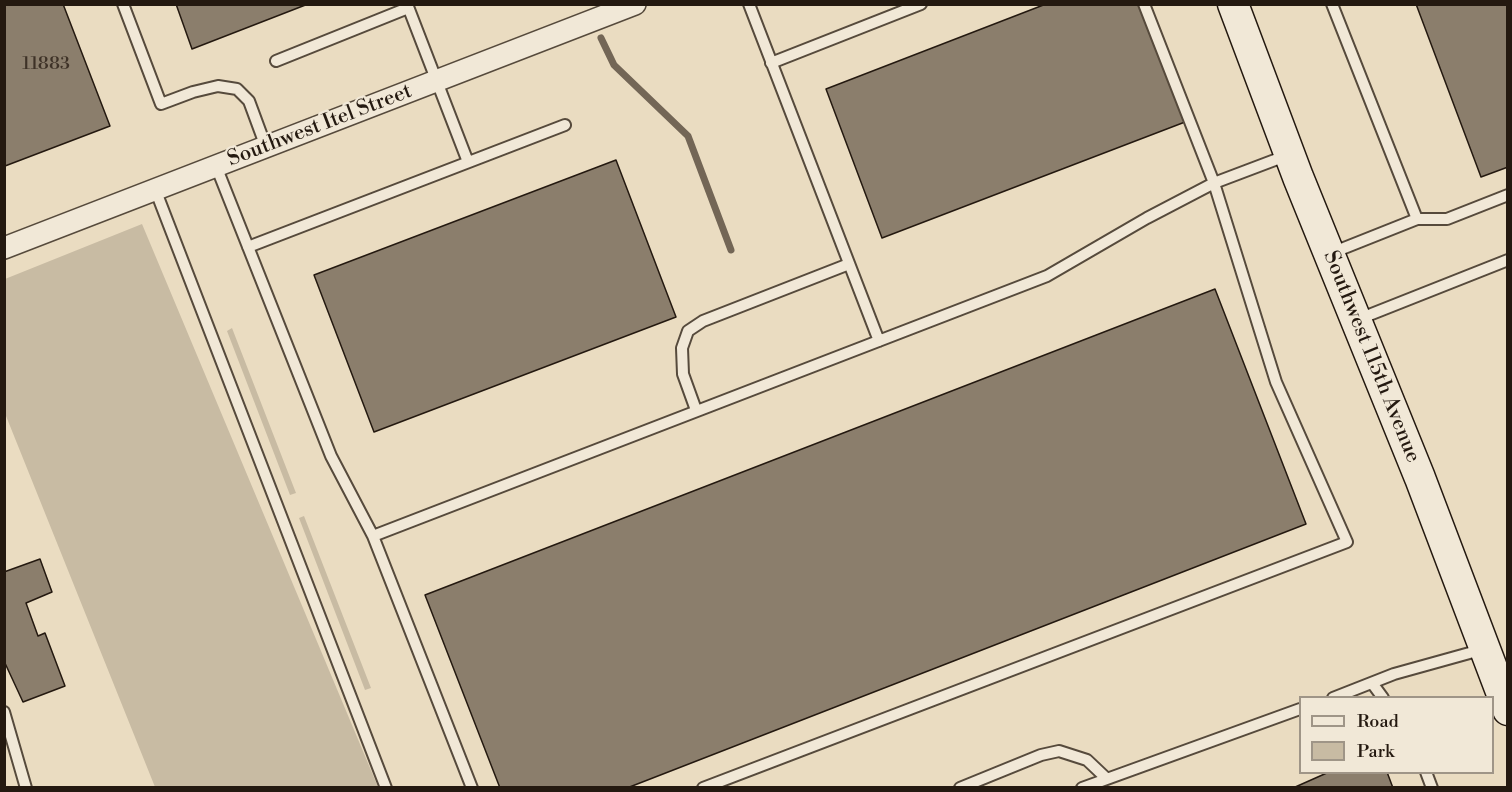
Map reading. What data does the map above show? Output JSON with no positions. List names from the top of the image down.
{
  "streets": {
    "street": ["Southwest Itel Street", "Southwest 115th Avenue"]
  },
  "house_numbers": ["11883"],
  "legend": ["Road", "Park"]
}
